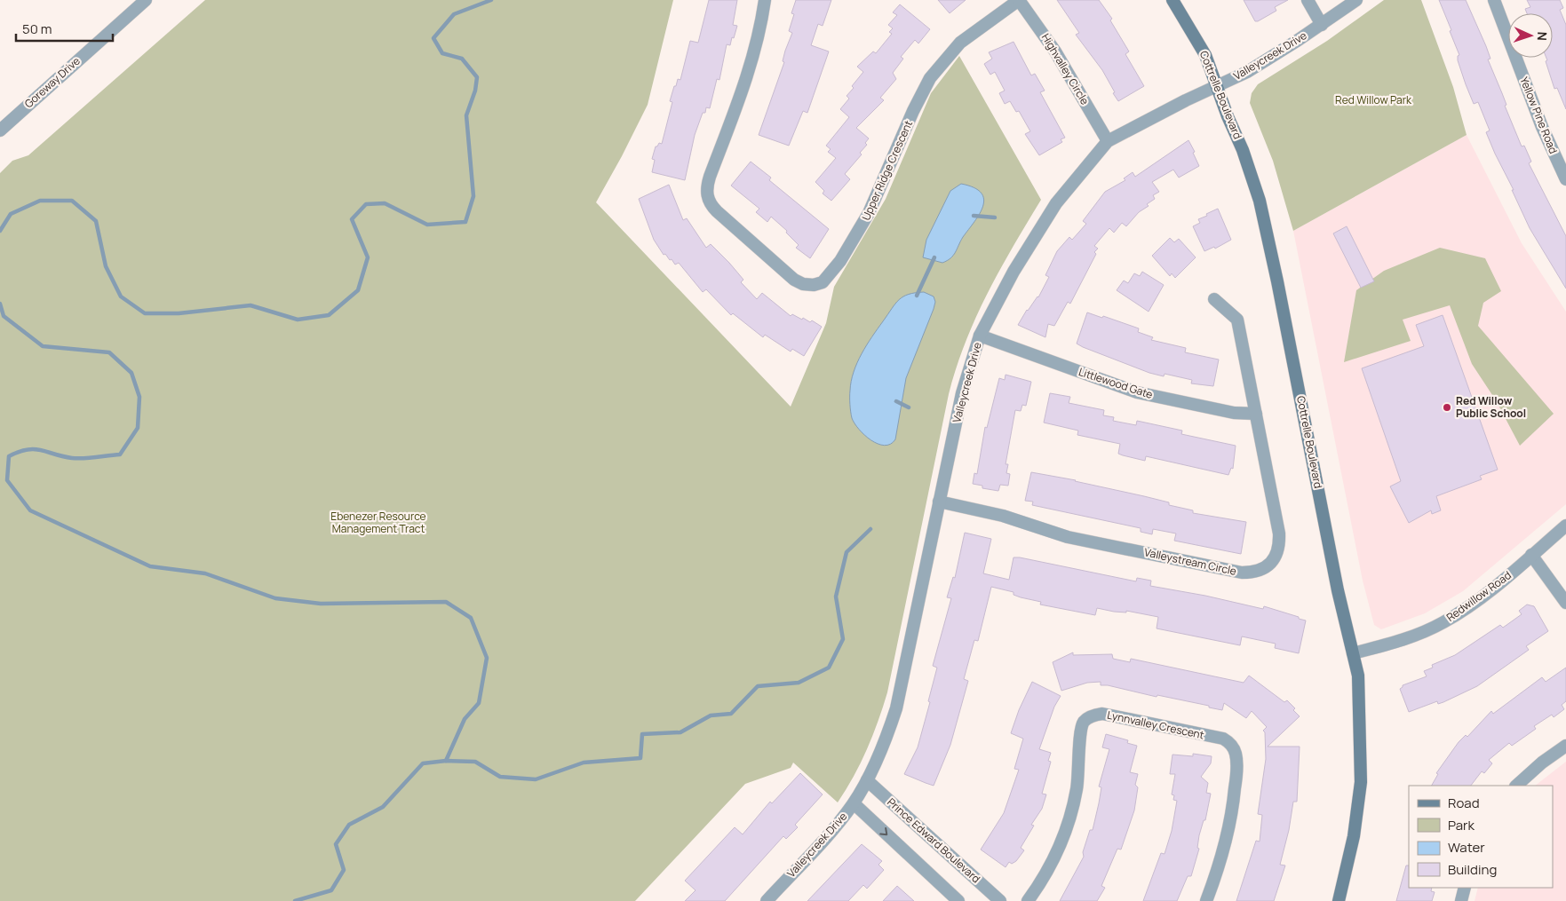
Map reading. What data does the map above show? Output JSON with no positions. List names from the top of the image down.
{
  "streets": {
    "main road": ["Cottrelle Boulevard"],
    "street": [
      "Valleycreek Drive",
      "Highvalley Circle",
      "Goreway Drive",
      "Yellow Pine Road",
      "Upper Ridge Crescent",
      "Littlewood Gate",
      "Valleystream Circle",
      "Redwillow Road",
      "Lynnvalley Crescent",
      "Prince Edward Boulevard"
    ]
  },
  "crossings": [
    ["Valleycreek Drive", "Highvalley Circle"],
    ["Valleycreek Drive", "Cottrelle Boulevard"],
    ["Valleycreek Drive", "Littlewood Gate"],
    ["Valleycreek Drive", "Valleystream Circle"],
    ["Valleycreek Drive", "Prince Edward Boulevard"],
    ["Highvalley Circle", "Upper Ridge Crescent"],
    ["Cottrelle Boulevard", "Redwillow Road"],
    ["Littlewood Gate", "Valleystream Circle"]
  ],
  "parks": ["Red Willow Park", "Ebenezer Resource Management Tract"],
  "places": ["Red Willow Public School"],
  "legend": [
    "Road",
    "Park",
    "Water",
    "Building"
  ],
  "scale_bar": "50 m",
  "north": "right"
}
